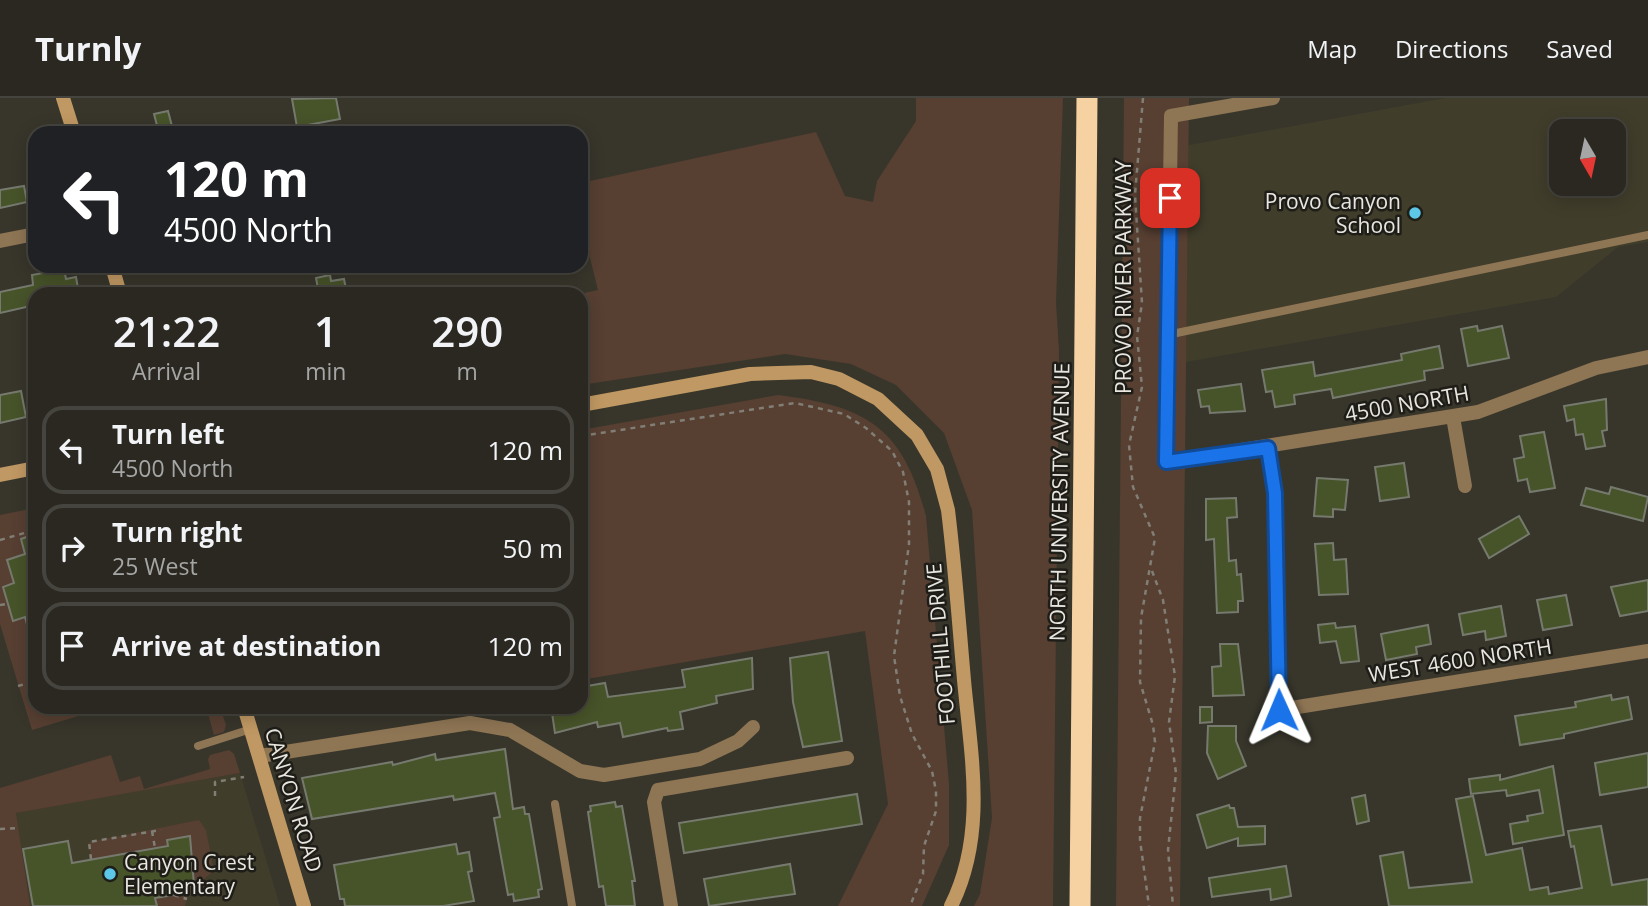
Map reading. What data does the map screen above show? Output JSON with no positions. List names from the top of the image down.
{
  "streets": {
    "highway": ["NORTH UNIVERSITY AVENUE"],
    "main road": ["FOOTHILL DRIVE", "CANYON ROAD"],
    "street": ["4500 NORTH", "WEST 4600 NORTH"],
    "path": ["PROVO RIVER PARKWAY"]
  },
  "crossings": [
    ["4500 NORTH", "WEST 4600 NORTH"]
  ],
  "places": ["Provo Canyon School", "Canyon Crest Elementary"],
  "north": "bottom",
  "page": {
    "header": "Turnly",
    "nav": ["Map", "Directions", "Saved"],
    "turn": ["120 m", "4500 North"],
    "eta": [
      "21:22",
      "Arrival",
      "1",
      "min",
      "290",
      "m"
    ],
    "list": [
      {
        "name": "Turn left",
        "note": "4500 North",
        "value": "120 m"
      },
      {
        "name": "Turn right",
        "note": "25 West",
        "value": "50 m"
      },
      {
        "name": "Arrive at destination",
        "value": "120 m"
      }
    ]
  }
}
